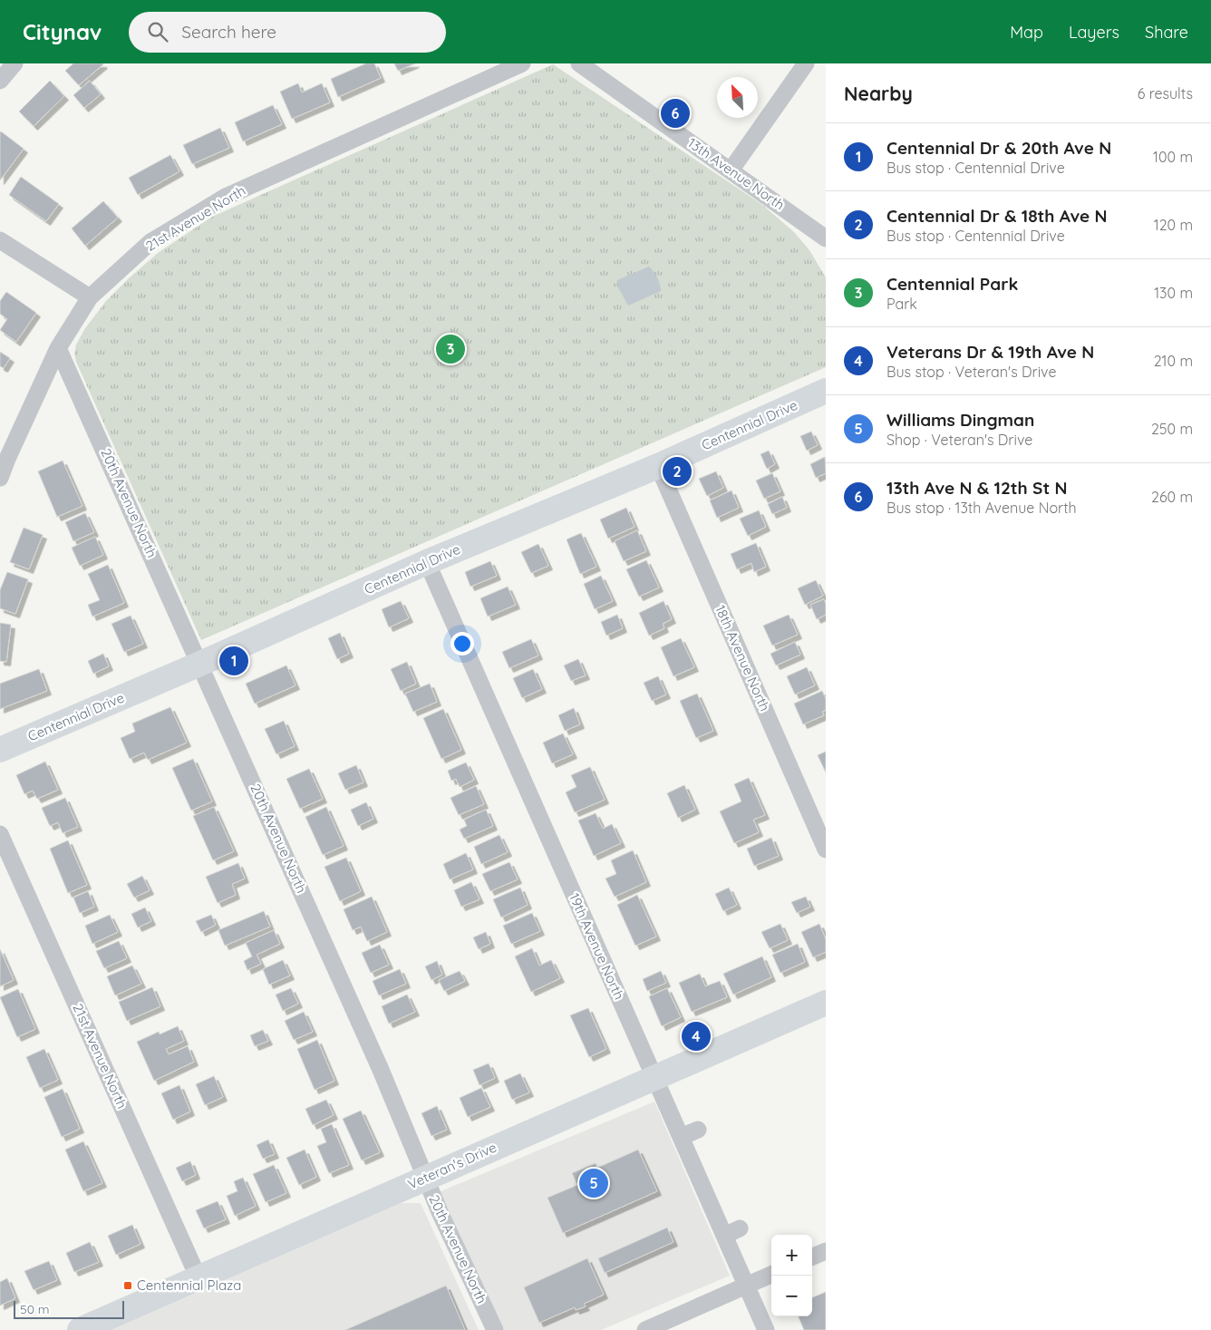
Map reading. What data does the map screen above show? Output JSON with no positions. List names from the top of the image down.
{
  "streets": {
    "street": [
      "13th Avenue North",
      "21st Avenue North",
      "Centennial Drive",
      "20th Avenue North",
      "18th Avenue North",
      "19th Avenue North",
      "Veteran's Drive"
    ]
  },
  "crossings": [
    ["21st Avenue North", "20th Avenue North"],
    ["21st Avenue North", "Veteran's Drive"],
    ["Centennial Drive", "20th Avenue North"],
    ["Centennial Drive", "18th Avenue North"],
    ["Centennial Drive", "19th Avenue North"],
    ["20th Avenue North", "Veteran's Drive"],
    ["19th Avenue North", "Veteran's Drive"]
  ],
  "places": {
    "transit": ["Centennial Plaza"]
  },
  "scale_bar": "50 m",
  "north": "top left",
  "page": {
    "header": "Citynav",
    "search": "Search here",
    "nav": ["Map", "Layers", "Share"],
    "heading": ["Nearby", "6 results"],
    "pins": [
      "6",
      "3",
      "2",
      "1",
      "4",
      "5"
    ],
    "list": [
      {
        "mark": "1",
        "name": "Centennial Dr & 20th Ave N",
        "note": "Bus stop · Centennial Drive",
        "value": "100 m"
      },
      {
        "mark": "2",
        "name": "Centennial Dr & 18th Ave N",
        "note": "Bus stop · Centennial Drive",
        "value": "120 m"
      },
      {
        "mark": "3",
        "name": "Centennial Park",
        "note": "Park",
        "value": "130 m"
      },
      {
        "mark": "4",
        "name": "Veterans Dr & 19th Ave N",
        "note": "Bus stop · Veteran's Drive",
        "value": "210 m"
      },
      {
        "mark": "5",
        "name": "Williams Dingman",
        "note": "Shop · Veteran's Drive",
        "value": "250 m"
      },
      {
        "mark": "6",
        "name": "13th Ave N & 12th St N",
        "note": "Bus stop · 13th Avenue North",
        "value": "260 m"
      }
    ],
    "map_buttons": ["+", "−"],
    "scale": "50 m"
  }
}
